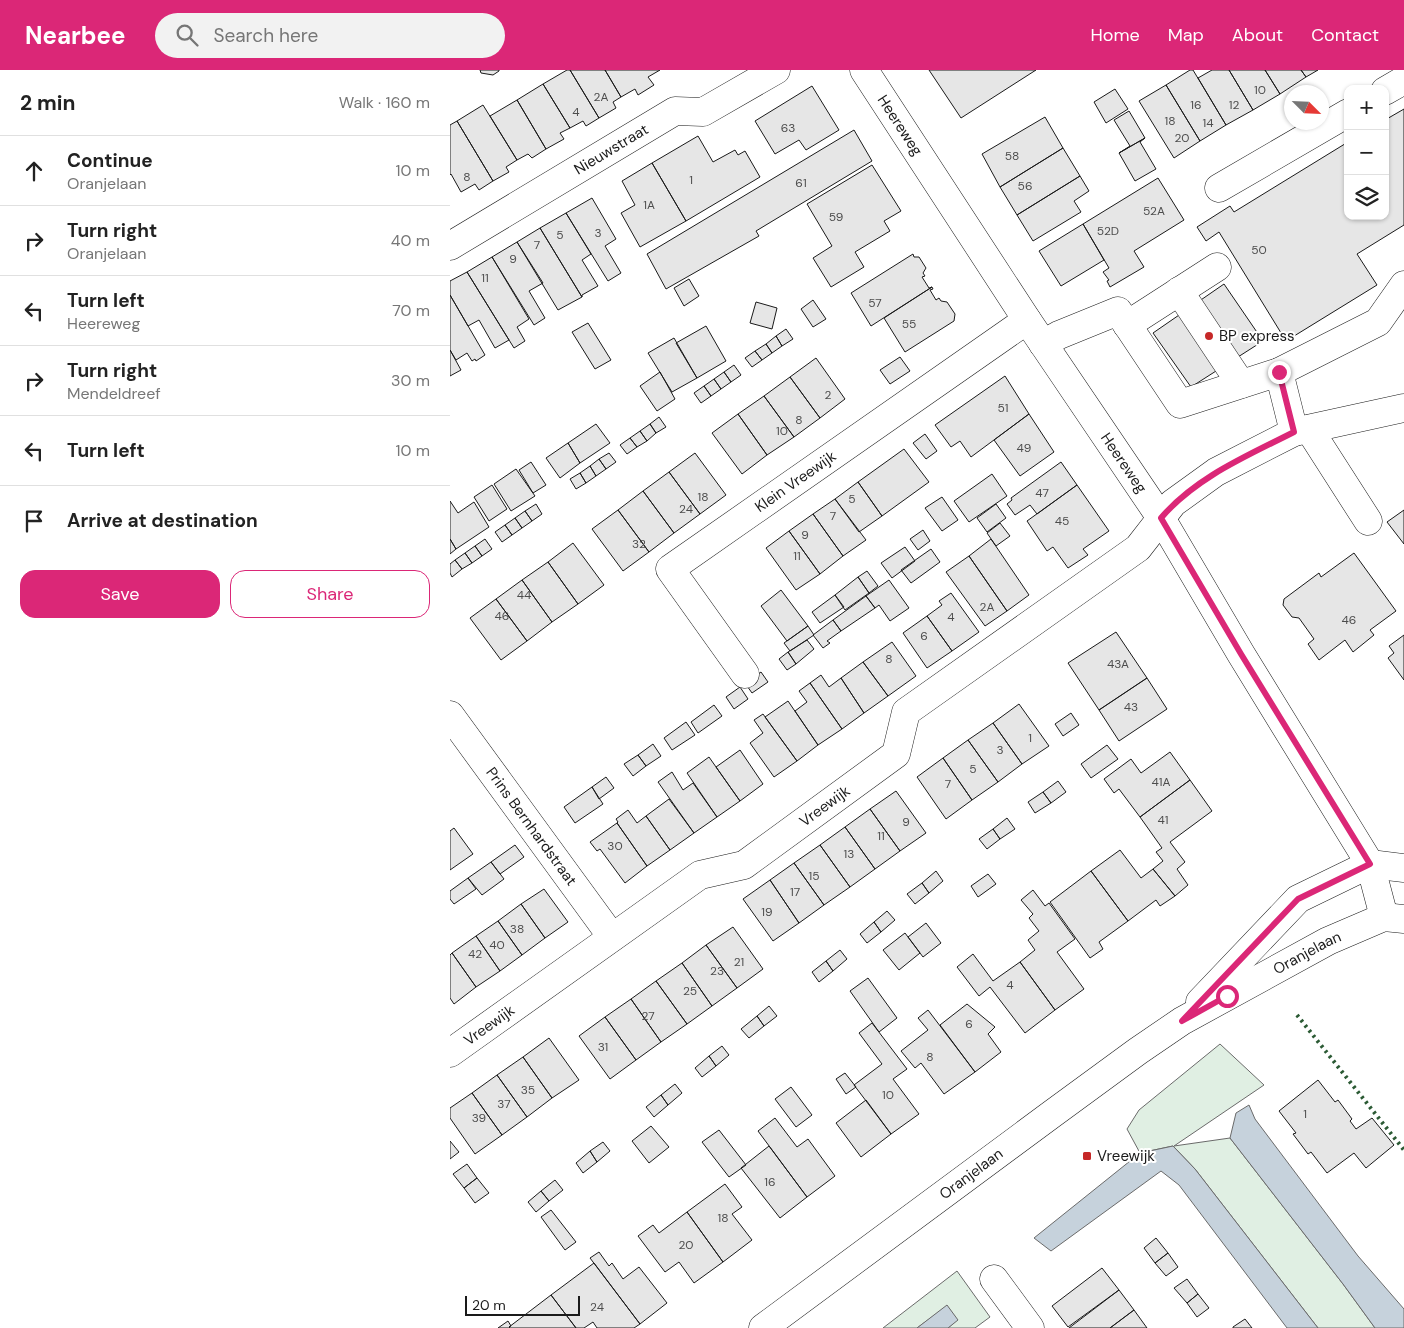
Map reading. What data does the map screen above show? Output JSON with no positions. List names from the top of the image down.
{
  "streets": {
    "street": [
      "Heereweg",
      "Nieuwstraat",
      "Klein Vreewijk",
      "Vreewijk",
      "Prins Bernhardstraat",
      "Oranjelaan"
    ]
  },
  "crossings": [
    ["Heereweg", "Klein Vreewijk"],
    ["Heereweg", "Vreewijk"],
    ["Heereweg", "Oranjelaan"],
    ["Vreewijk", "Prins Bernhardstraat"]
  ],
  "places": {
    "other": ["BP express"],
    "transit": ["Vreewijk"]
  },
  "house_numbers": [
    "10",
    "2A",
    "16",
    "12",
    "4",
    "18",
    "14",
    "63",
    "20",
    "58",
    "8",
    "1",
    "61",
    "56",
    "1A",
    "52A",
    "59",
    "52D",
    "3",
    "5",
    "7",
    "50",
    "9",
    "11",
    "57",
    "55",
    "2",
    "51",
    "8",
    "10",
    "49",
    "47",
    "18",
    "5",
    "24",
    "7",
    "45",
    "9",
    "32",
    "11",
    "44",
    "2A",
    "46",
    "4",
    "46",
    "6",
    "8",
    "43A",
    "43",
    "1",
    "3",
    "5",
    "41A",
    "7",
    "41",
    "9",
    "11",
    "30",
    "13",
    "15",
    "17",
    "19",
    "38",
    "40",
    "42",
    "21",
    "23",
    "4",
    "25",
    "27",
    "6",
    "31",
    "8",
    "35",
    "10",
    "37",
    "1",
    "39",
    "16",
    "18",
    "20",
    "24"
  ],
  "scale_bar": "20 m",
  "north": "bottom right",
  "page": {
    "header": "Nearbee",
    "search": "Search here",
    "nav": [
      "Home",
      "Map",
      "About",
      "Contact"
    ],
    "heading": ["2 min", "Walk · 160 m"],
    "map_buttons": ["+", "−"],
    "list": [
      ["Continue", "Oranjelaan", "10 m"],
      ["Turn right", "Oranjelaan", "40 m"],
      ["Turn left", "Heereweg", "70 m"],
      ["Turn right", "Mendeldreef", "30 m"],
      ["Turn left", "10 m"],
      "Arrive at destination"
    ],
    "buttons": ["Save", "Share"],
    "scale": "20 m"
  }
}
